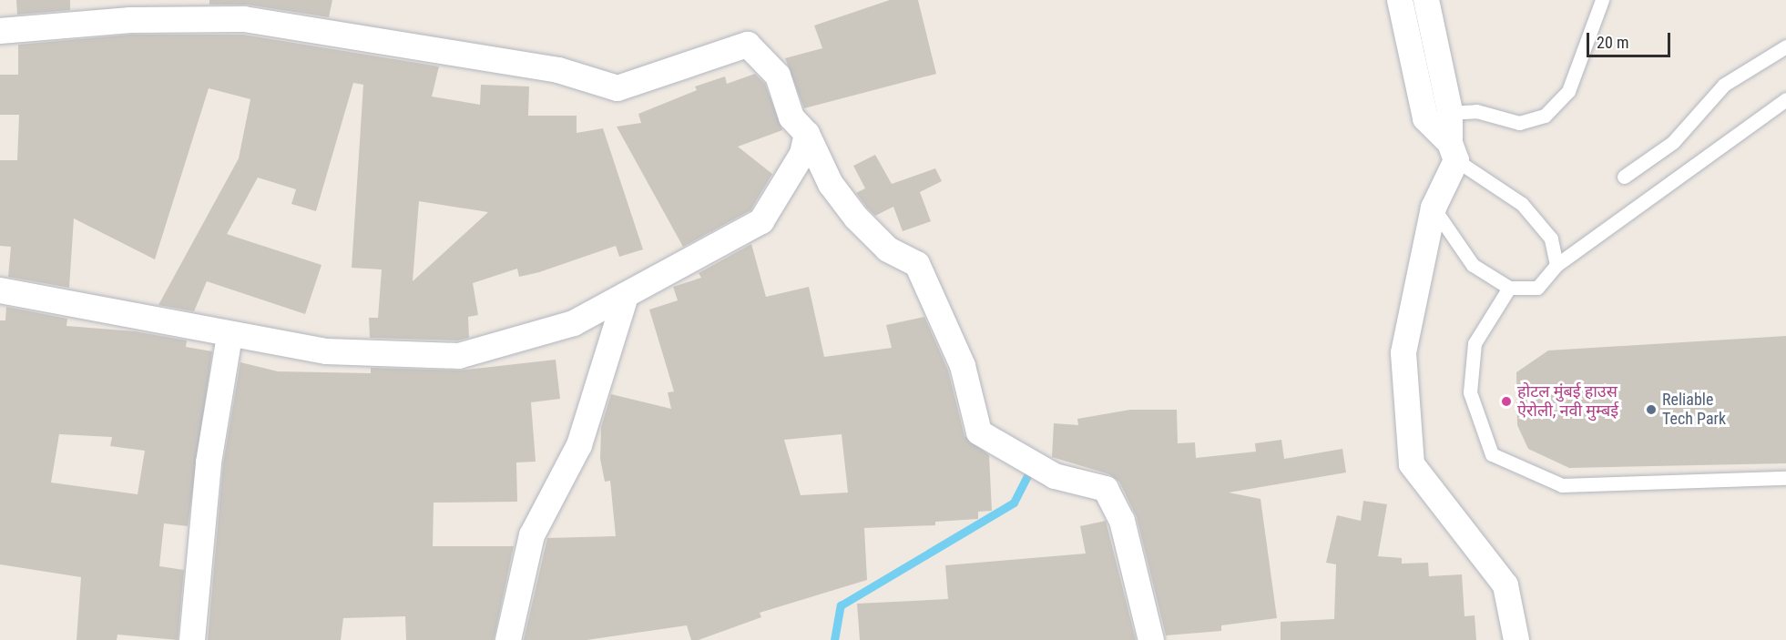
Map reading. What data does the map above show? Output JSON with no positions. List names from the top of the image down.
{
  "places": ["होटल मुंबई हाउस ऐरोली, नवी मुम्बई", "Reliable Tech Park"],
  "scale_bar": "20 m"
}
